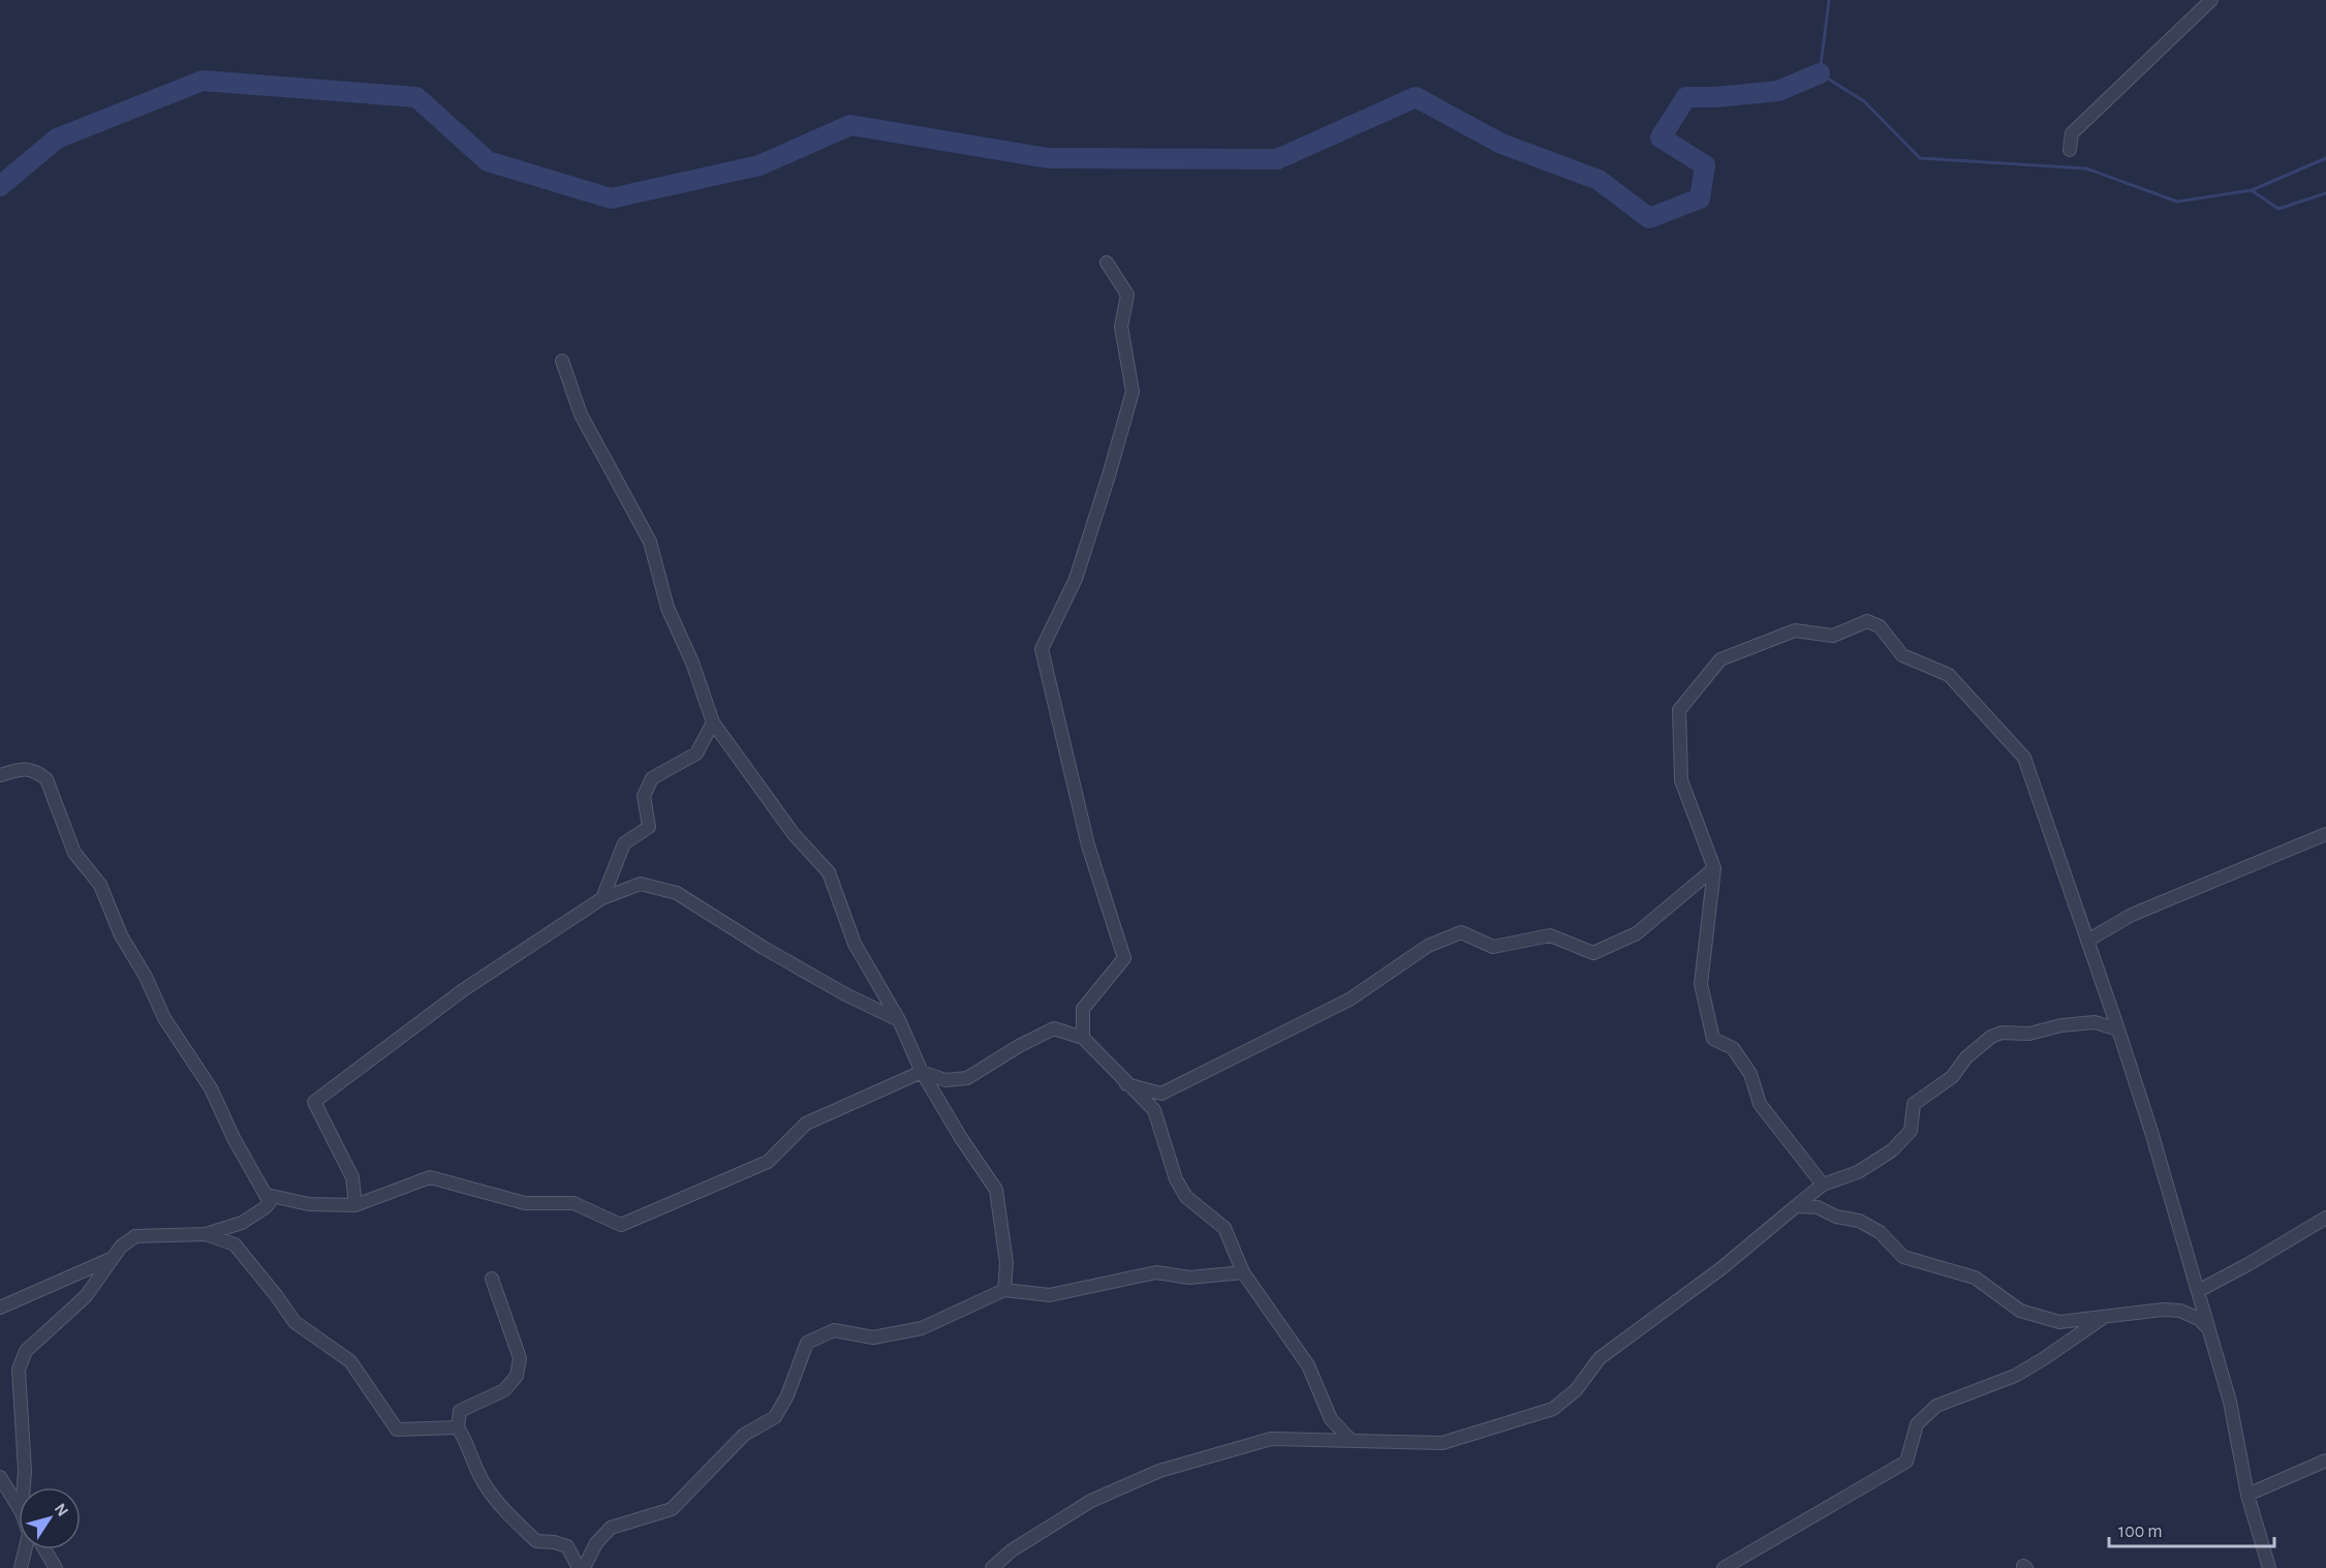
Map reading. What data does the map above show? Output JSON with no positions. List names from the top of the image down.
{
  "scale_bar": "100 m",
  "north": "top right"
}
